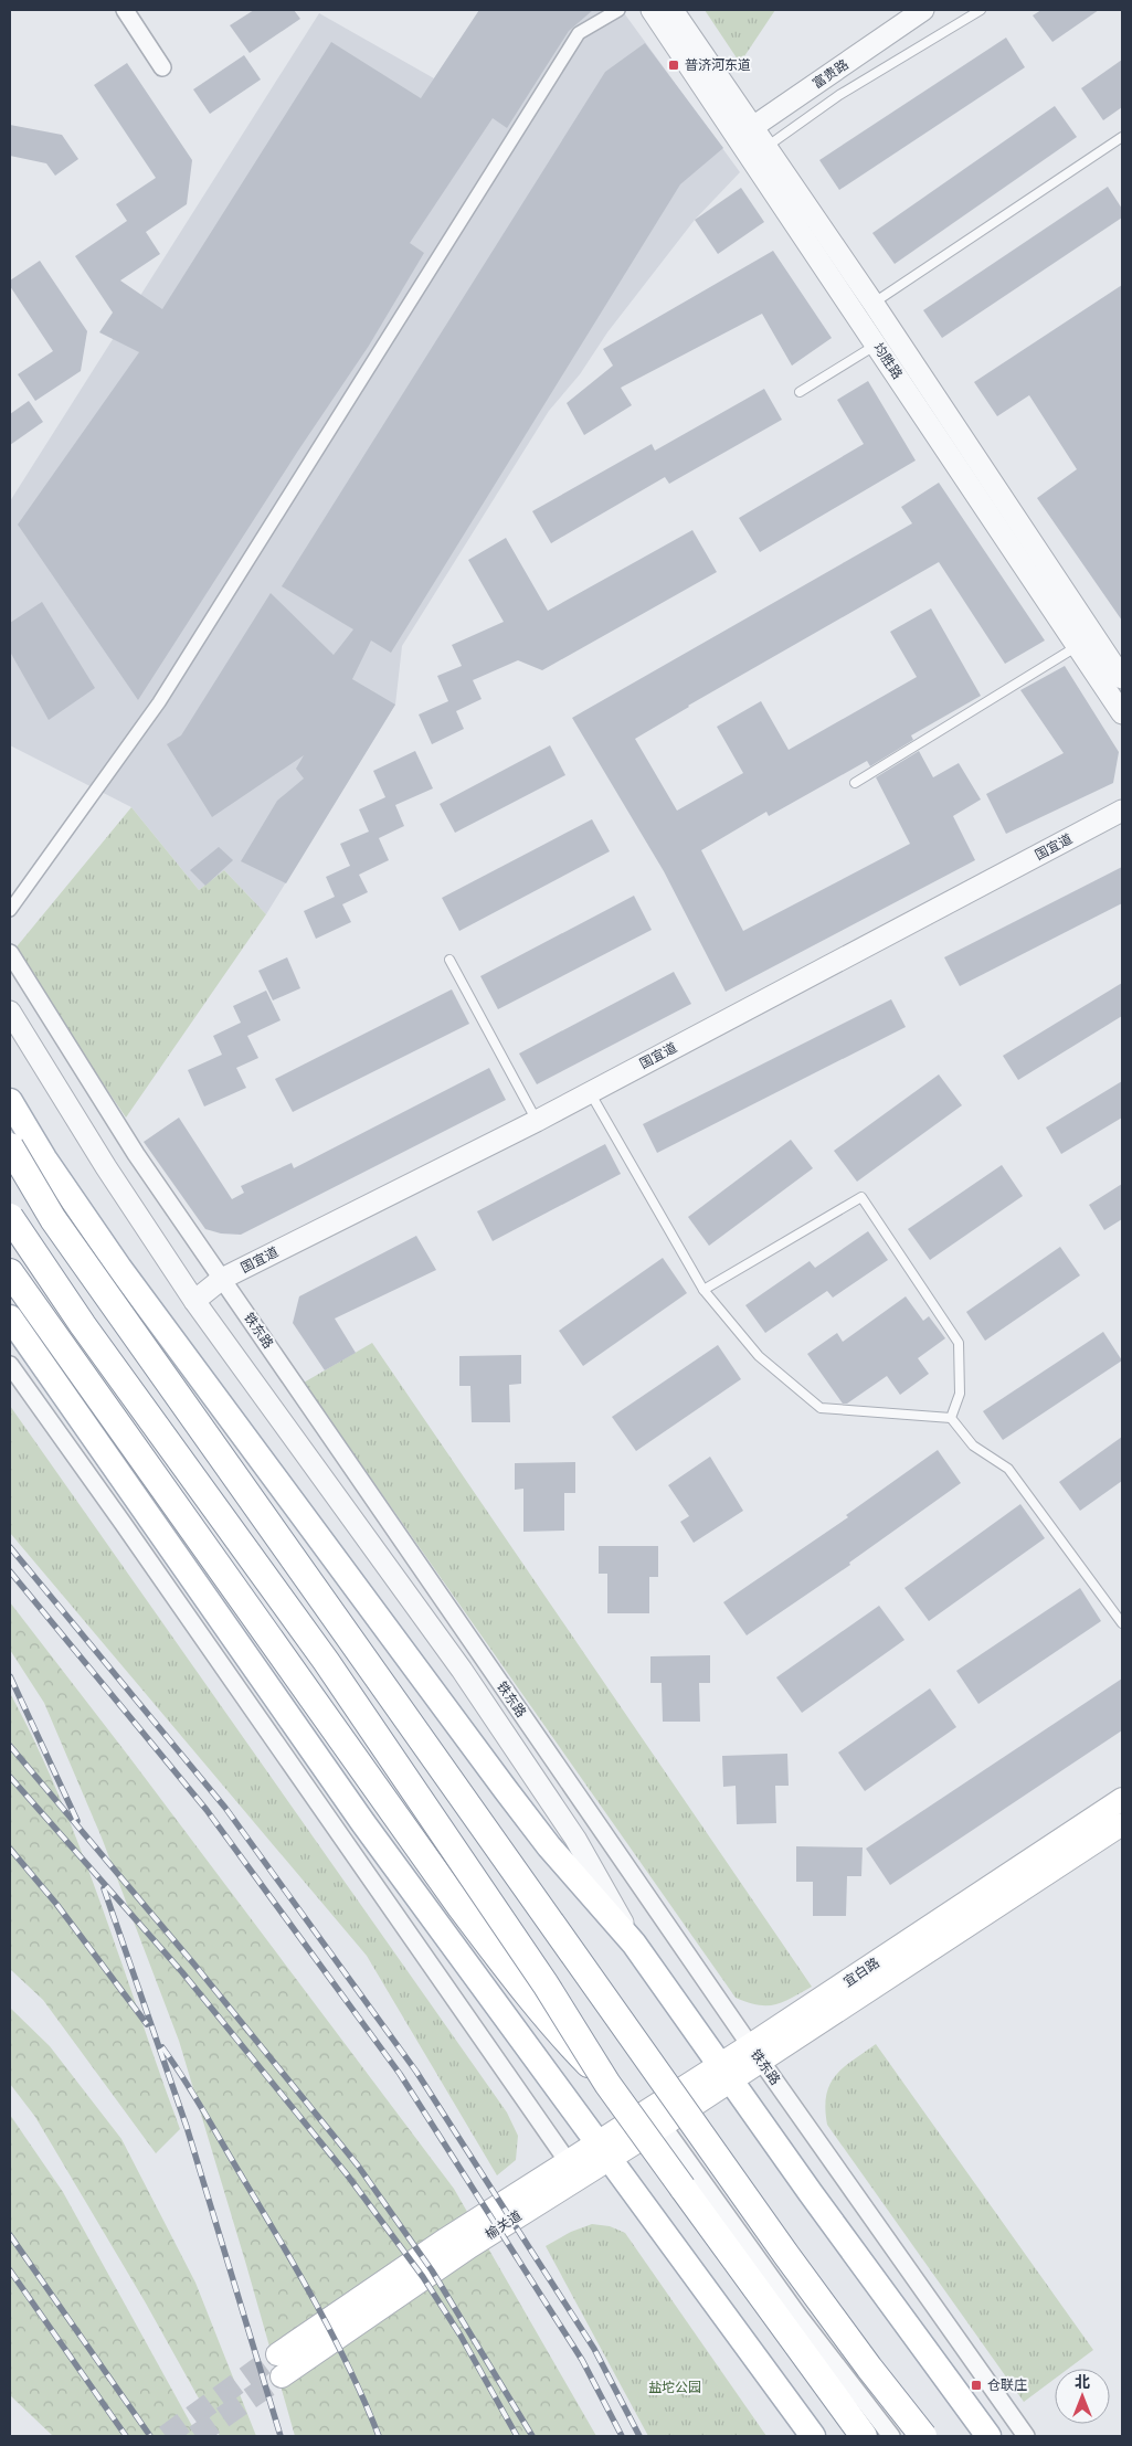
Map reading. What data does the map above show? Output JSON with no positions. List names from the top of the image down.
{
  "streets": {
    "main road": ["铁东路", "宜白路", "榆关道"],
    "street": ["富贵路", "均胜路", "国宜道"]
  },
  "crossings": [
    ["富贵路", "均胜路"],
    ["国宜道", "铁东路"],
    ["铁东路", "宜白路"],
    ["铁东路", "榆关道"],
    ["宜白路", "榆关道"]
  ],
  "parks": ["盐坨公园"],
  "places": {
    "transit": ["普济河东道", "仓联庄"]
  },
  "north": "top"
}
